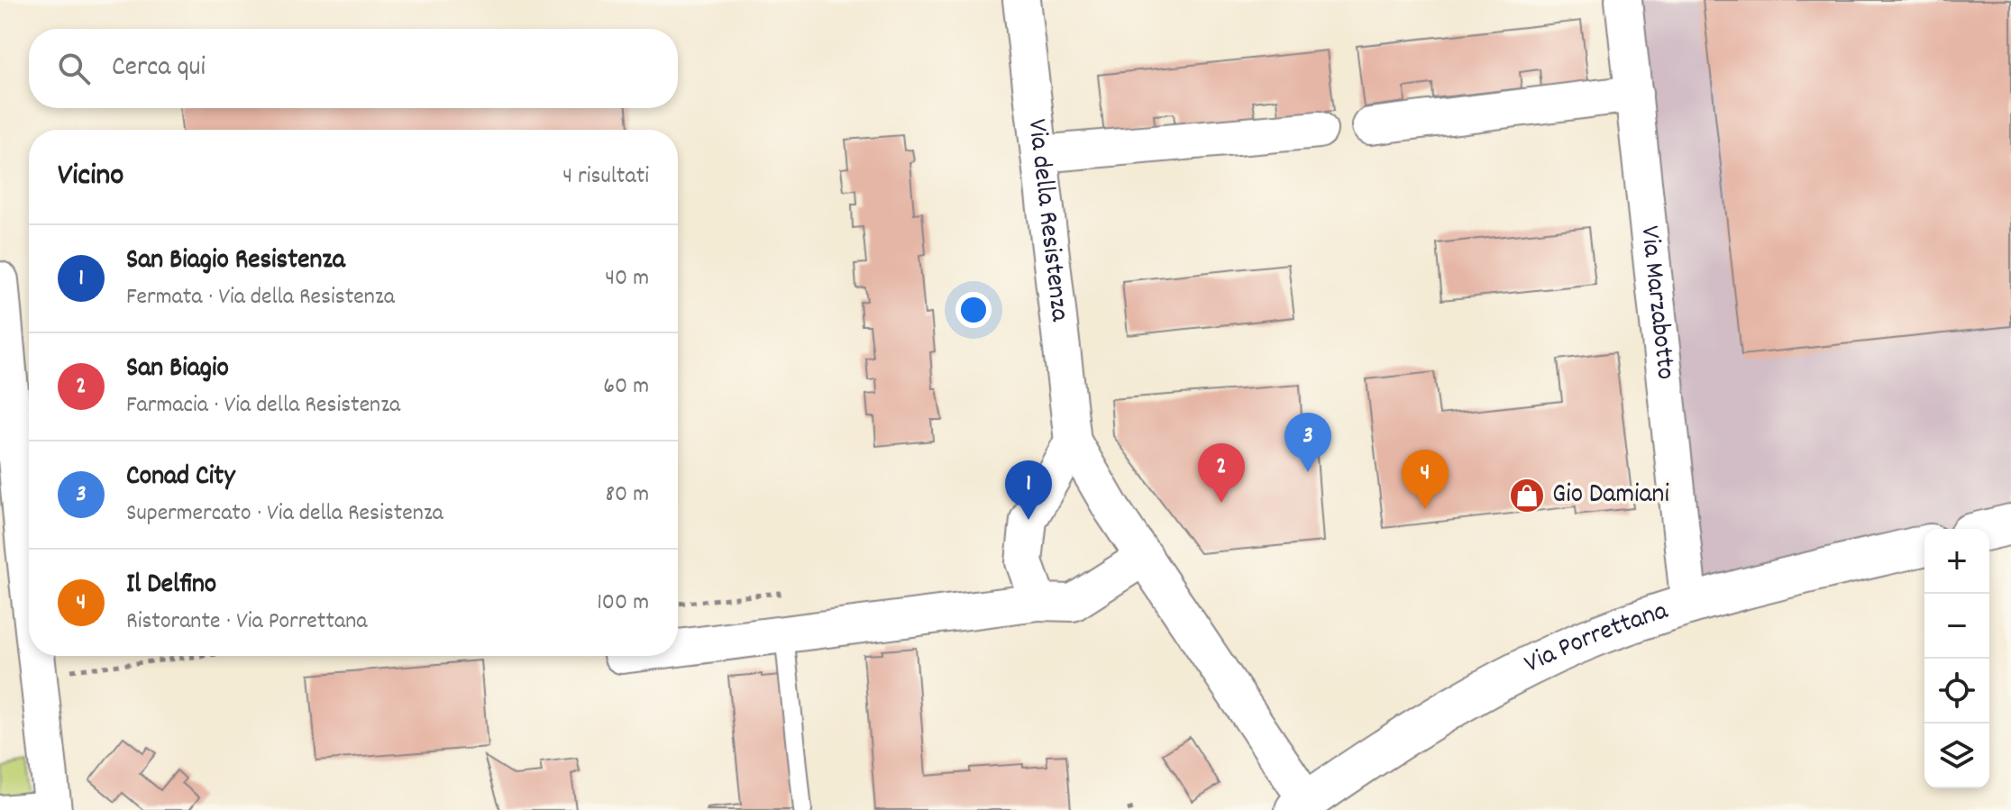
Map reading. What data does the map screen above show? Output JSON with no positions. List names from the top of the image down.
{
  "streets": {
    "main road": ["Via Porrettana"],
    "street": ["Via della Resistenza", "Via Marzabotto"]
  },
  "crossings": [
    ["Via della Resistenza", "Via Porrettana"],
    ["Via Marzabotto", "Via Porrettana"]
  ],
  "places": {
    "shop": ["Gio Damiani"]
  },
  "page": {
    "search": "Cerca qui",
    "heading": ["Vicino", "4 risultati"],
    "list": [
      {
        "mark": "1",
        "name": "San Biagio Resistenza",
        "note": "Fermata · Via della Resistenza",
        "value": "40 m"
      },
      {
        "mark": "2",
        "name": "San Biagio",
        "note": "Farmacia · Via della Resistenza",
        "value": "60 m"
      },
      {
        "mark": "3",
        "name": "Conad City",
        "note": "Supermercato · Via della Resistenza",
        "value": "80 m"
      },
      {
        "mark": "4",
        "name": "Il Delfino",
        "note": "Ristorante · Via Porrettana",
        "value": "100 m"
      }
    ],
    "pins": [
      "3",
      "2",
      "4",
      "1"
    ],
    "map_buttons": ["+", "−"]
  }
}
